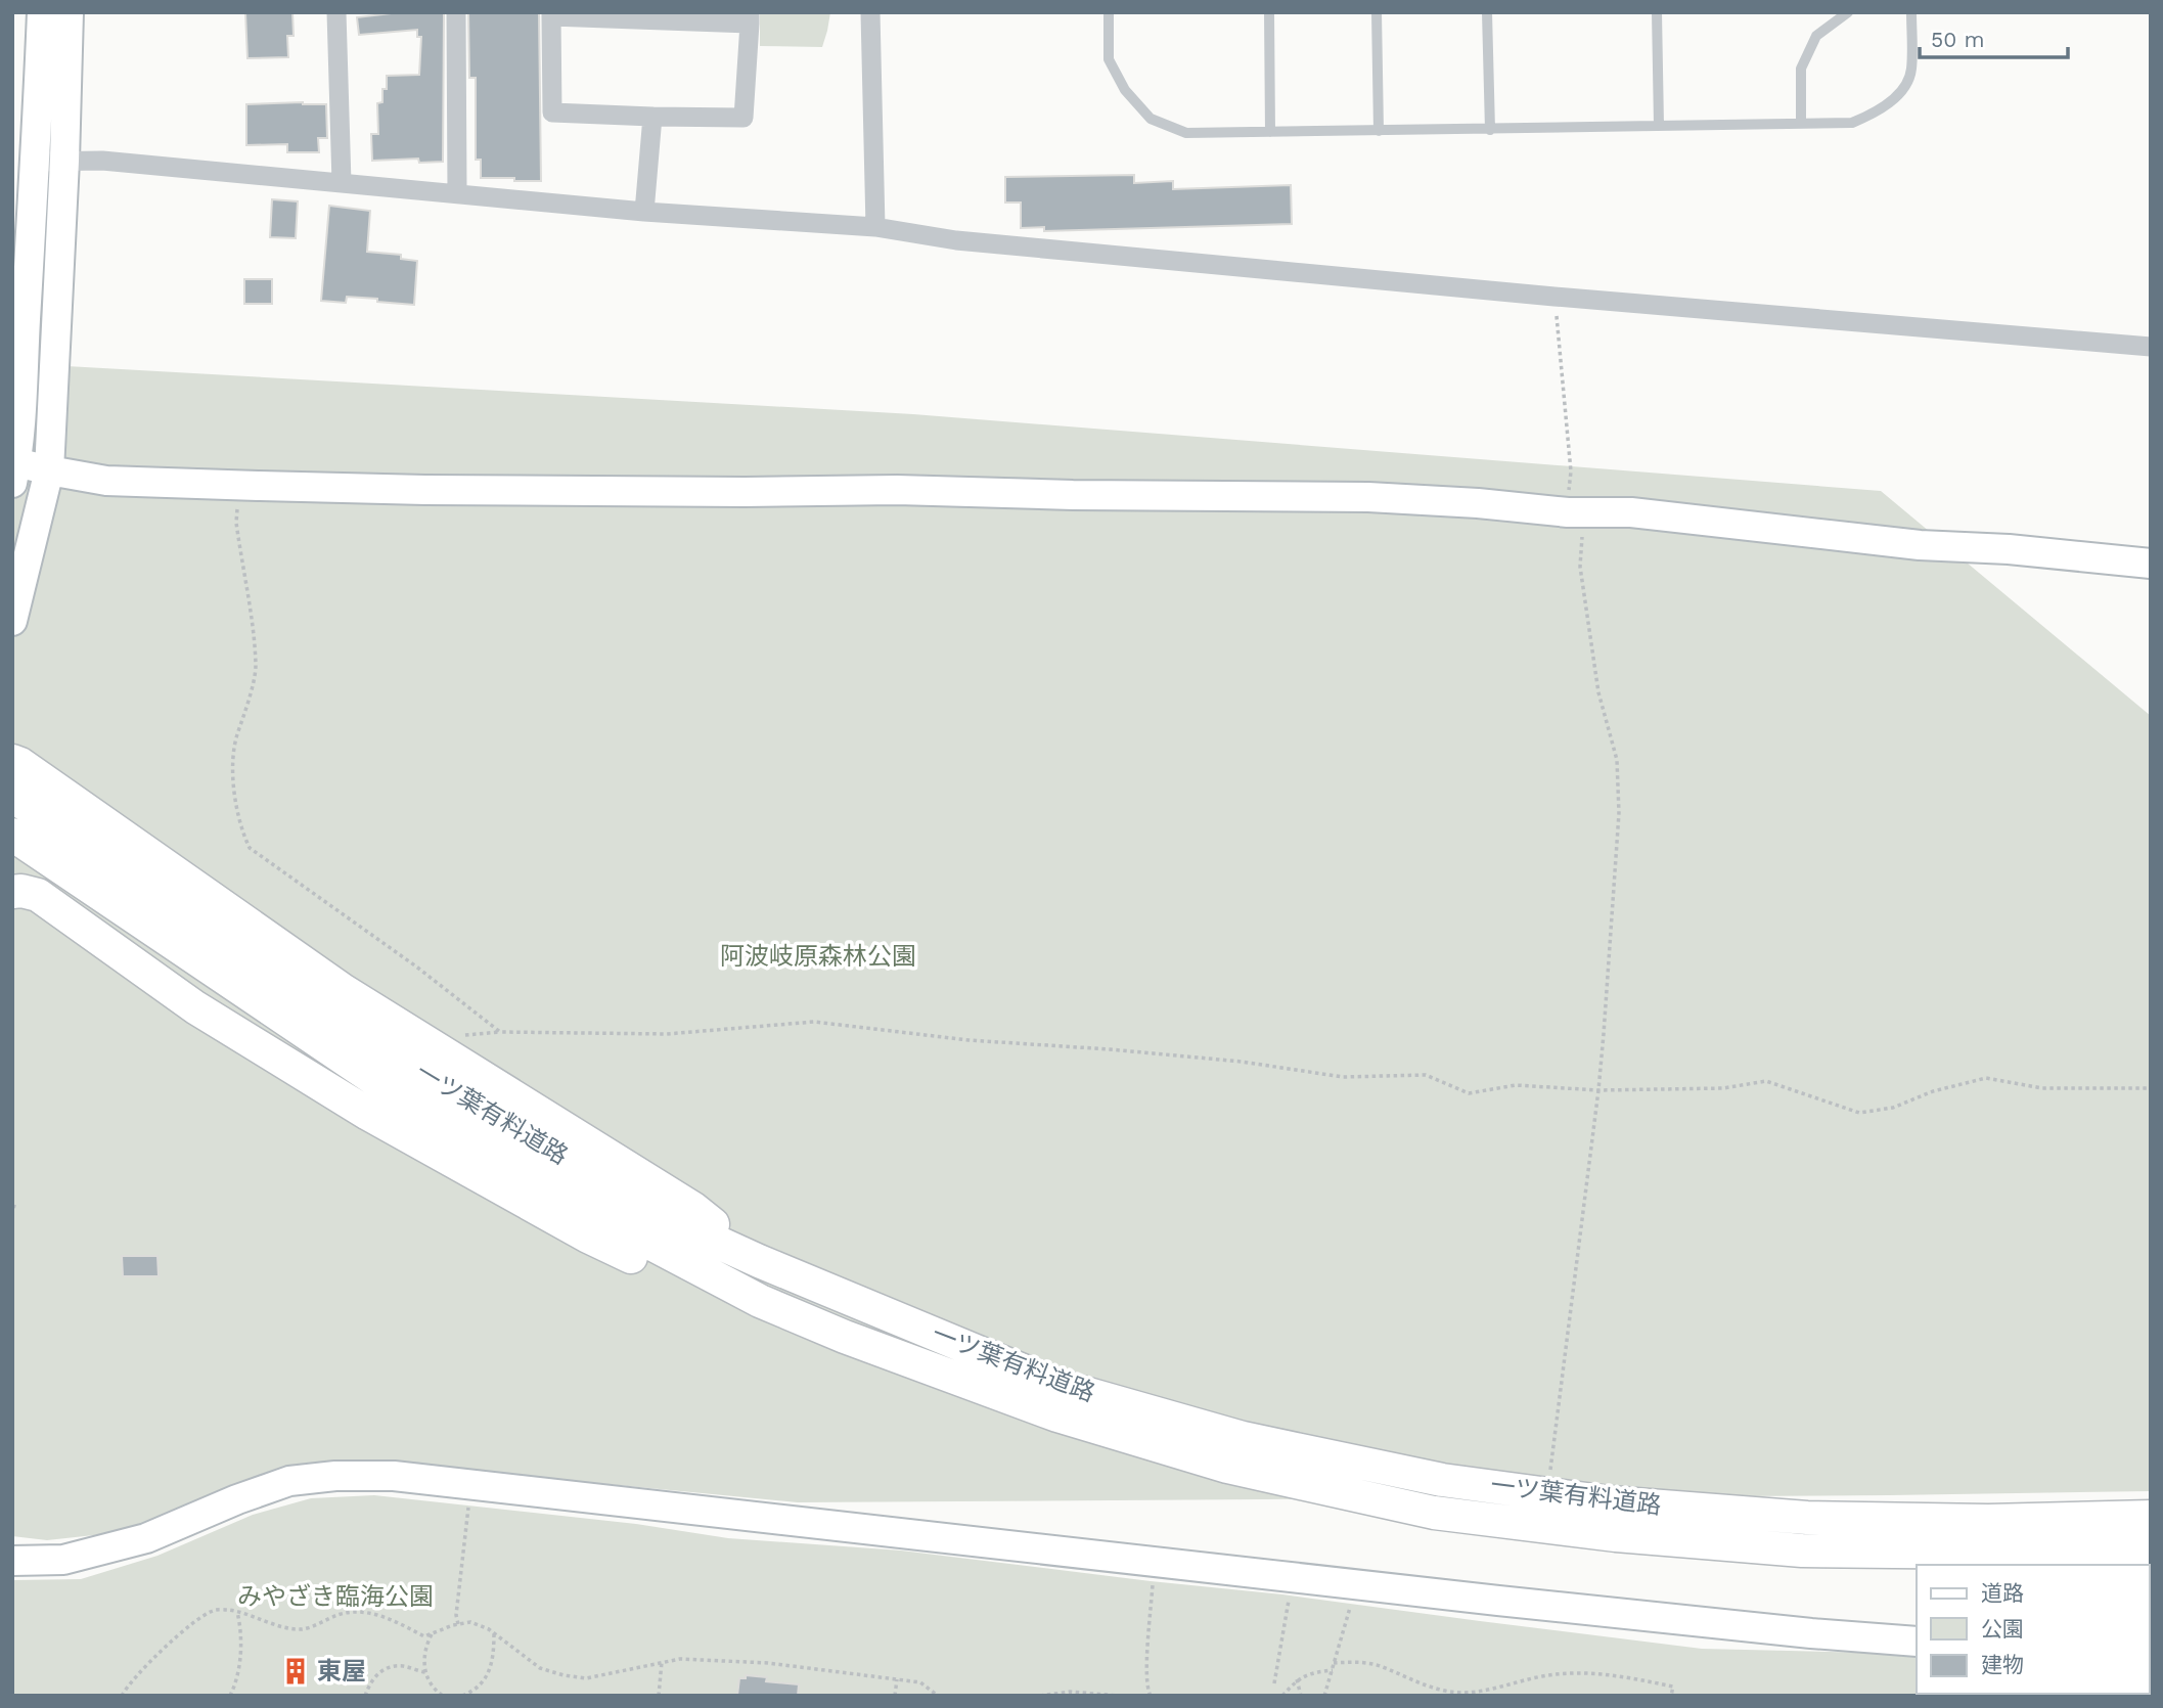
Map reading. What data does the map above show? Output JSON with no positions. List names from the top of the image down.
{
  "streets": {
    "main road": ["一ツ葉有料道路"]
  },
  "parks": ["阿波岐原森林公園", "みやざき臨海公園"],
  "places": {
    "building": ["東屋"]
  },
  "legend": ["道路", "公園", "建物"],
  "scale_bar": "50 m"
}
